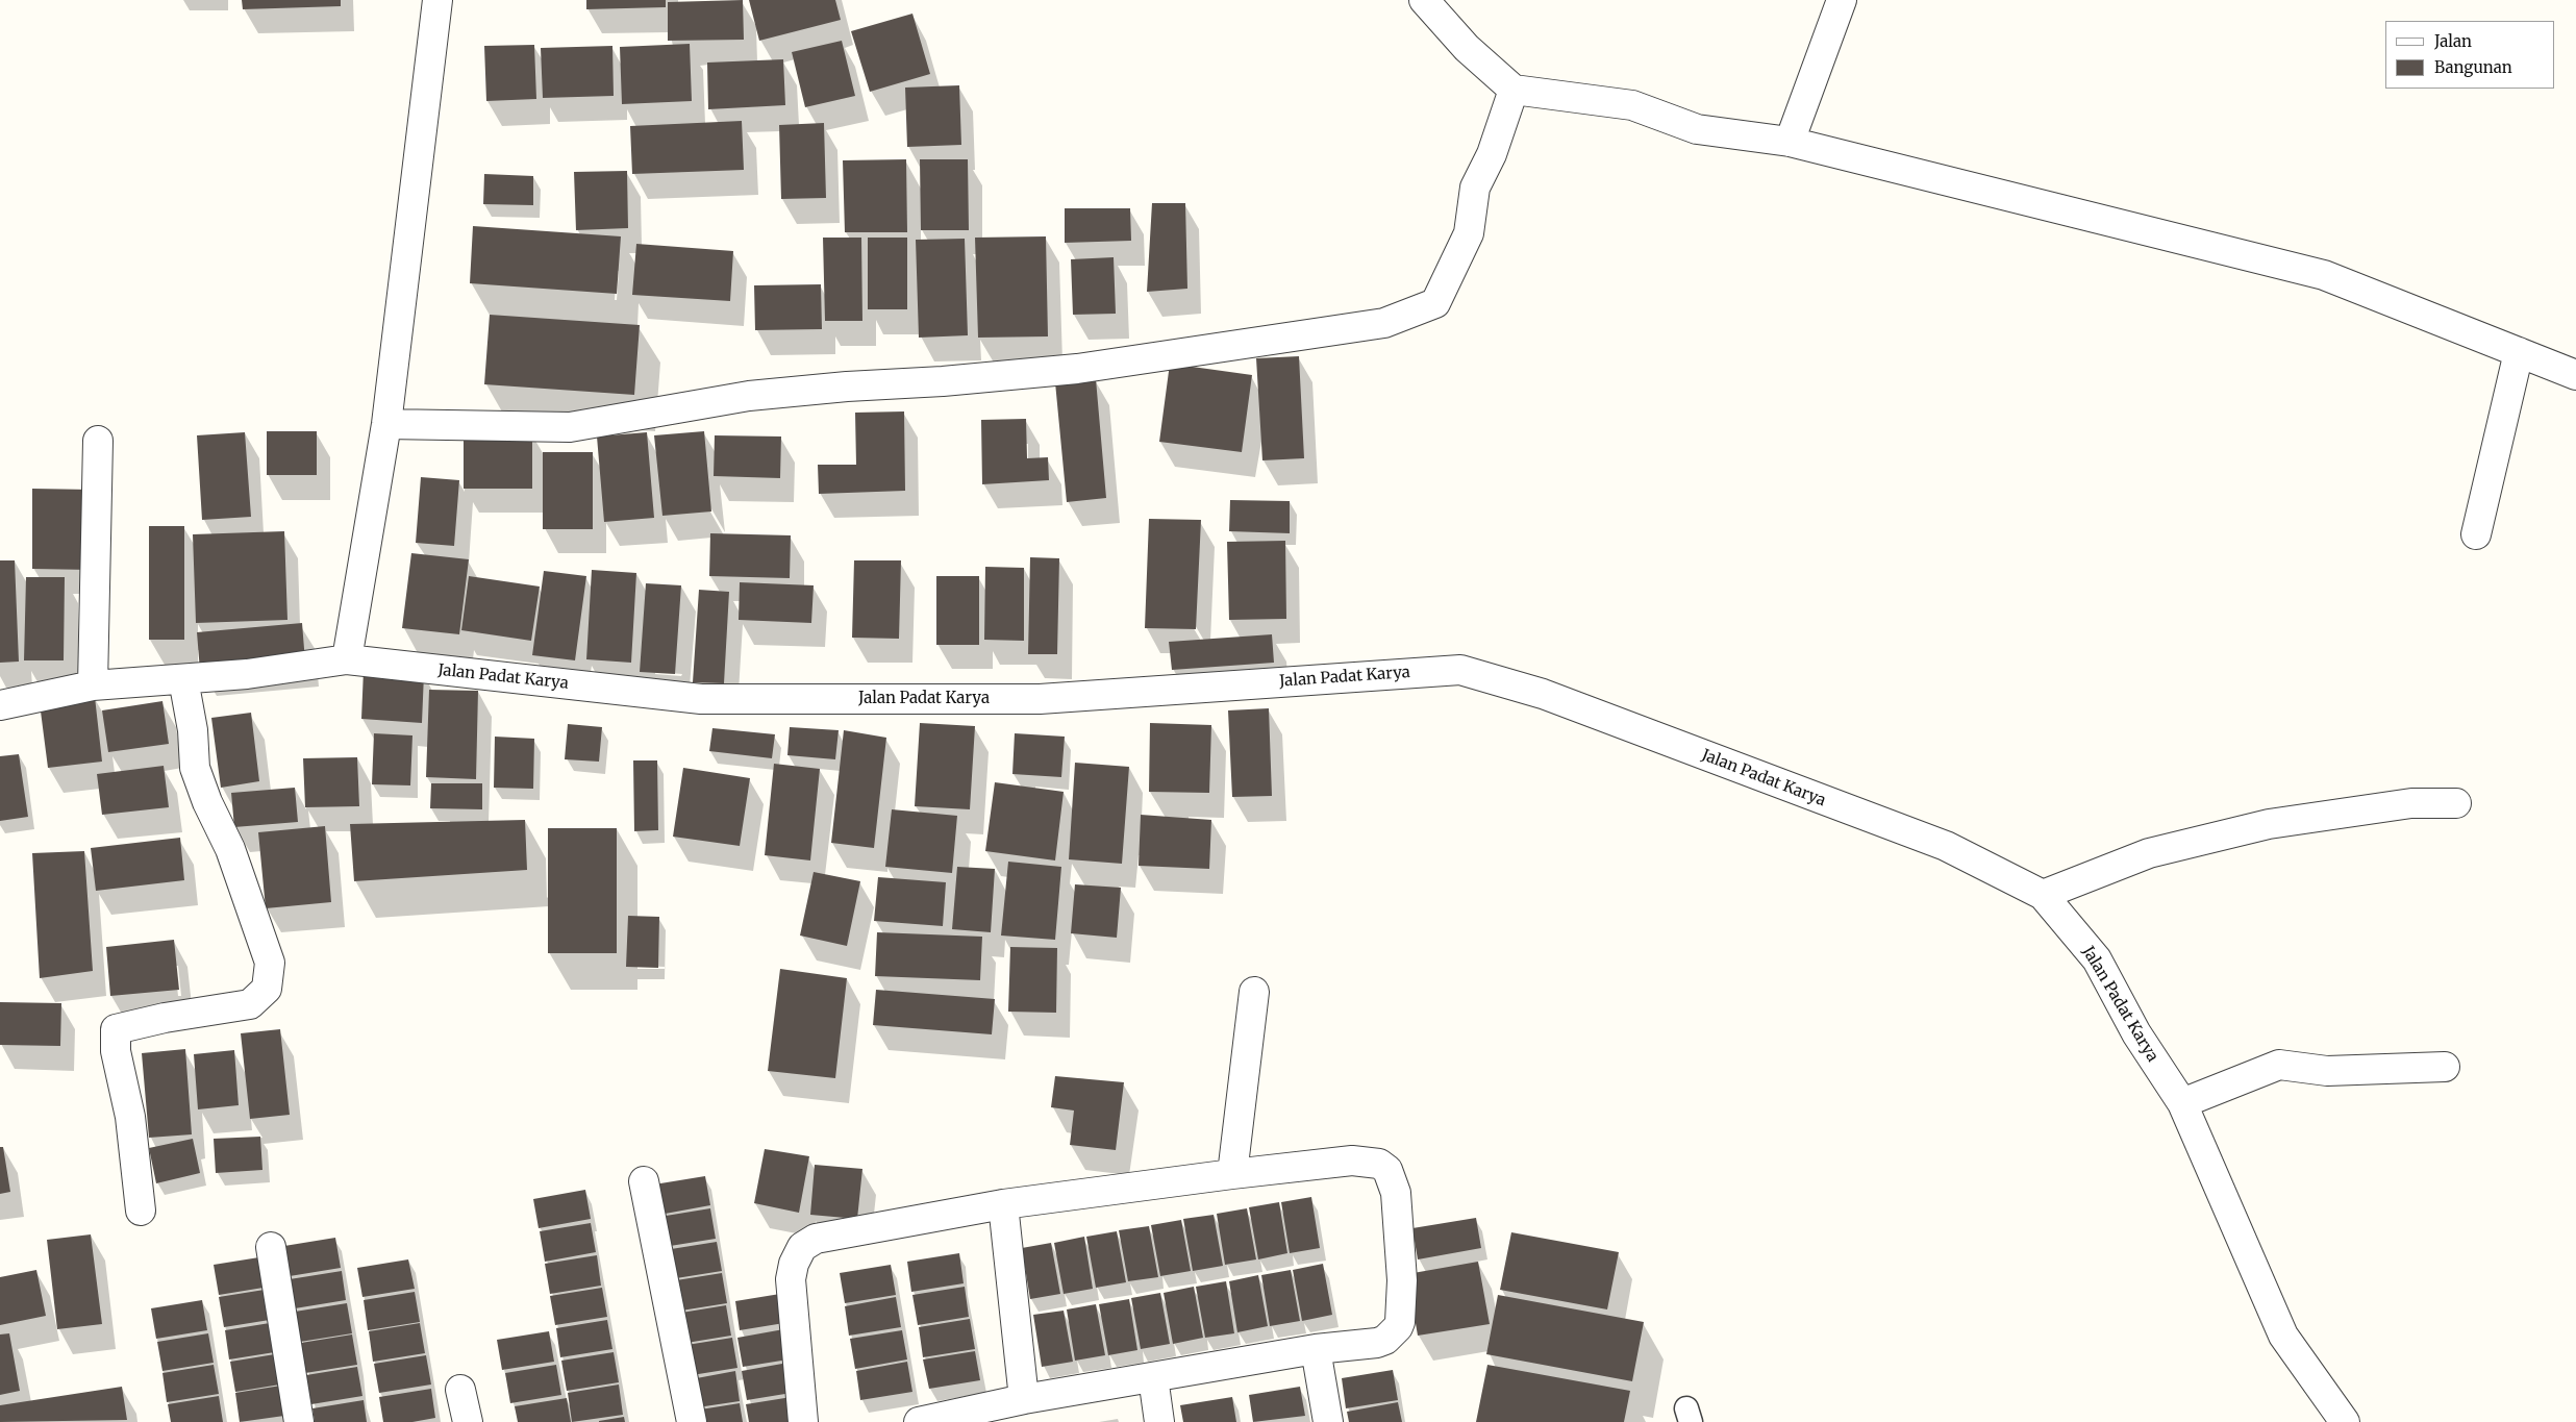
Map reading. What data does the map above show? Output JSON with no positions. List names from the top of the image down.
{
  "streets": {
    "street": ["Jalan Padat Karya"]
  },
  "legend": ["Jalan", "Bangunan"]
}
